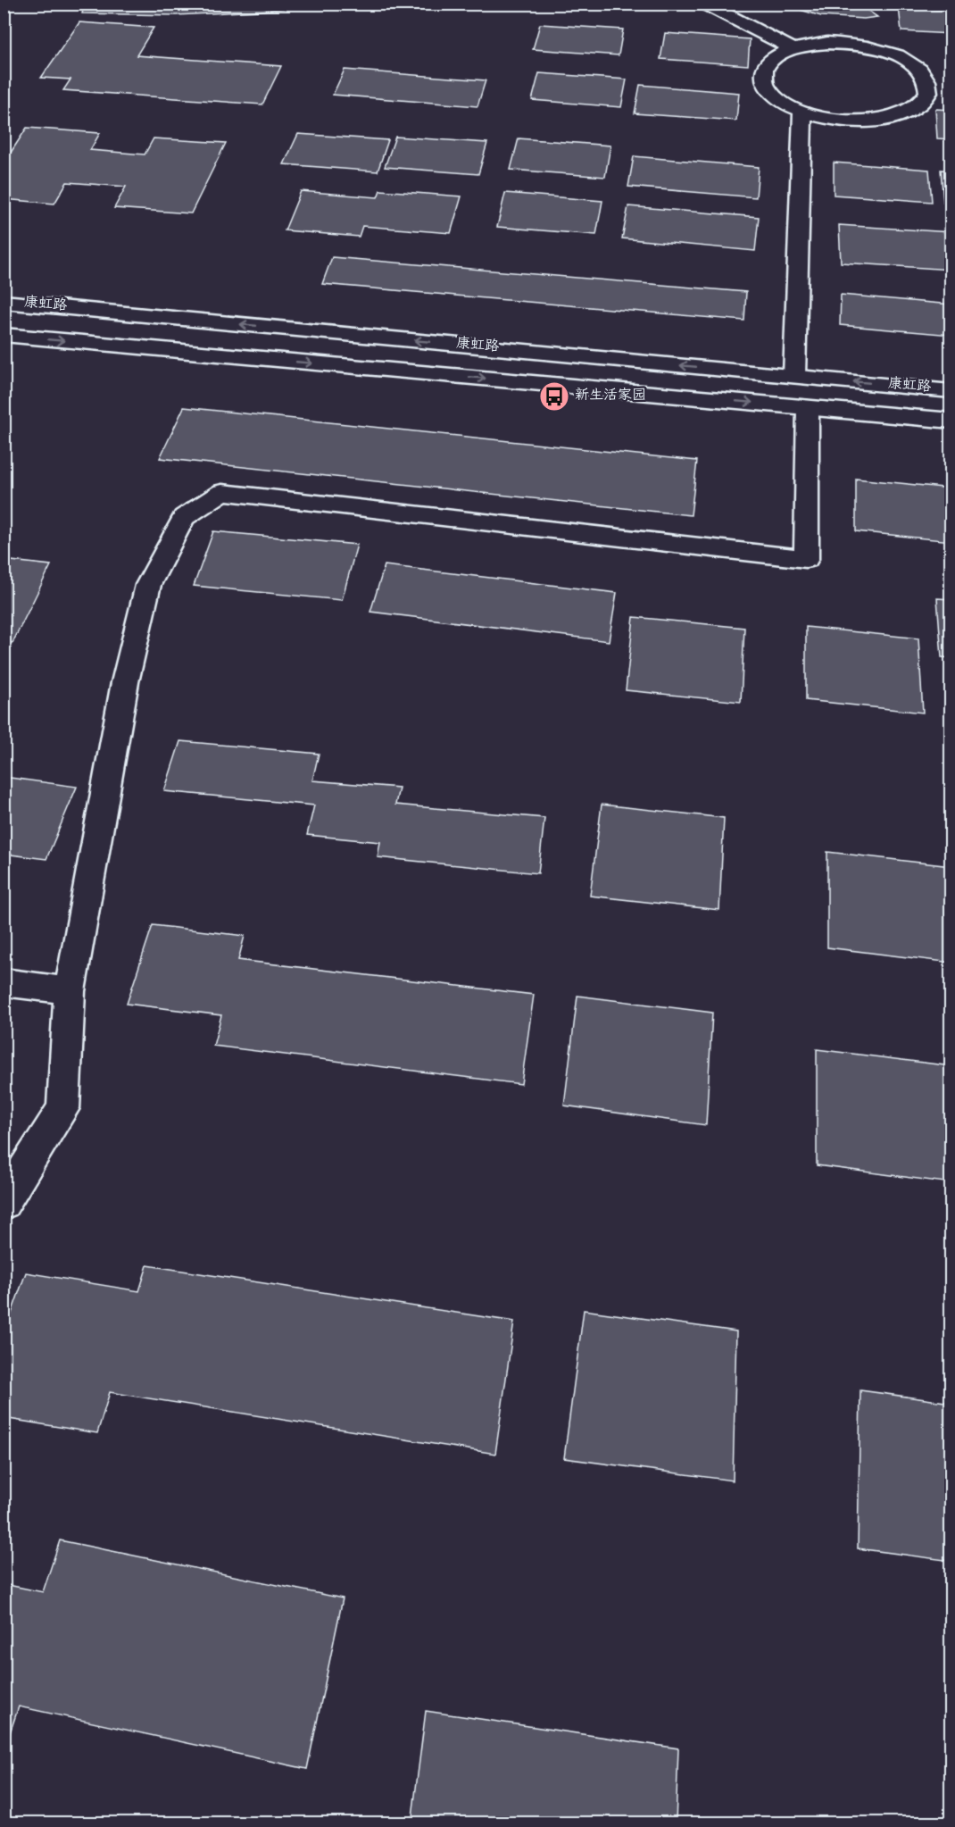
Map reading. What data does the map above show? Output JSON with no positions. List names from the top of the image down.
{
  "streets": {
    "street": ["康虹路"]
  },
  "places": {
    "bus stop": ["新生活家园"]
  }
}
